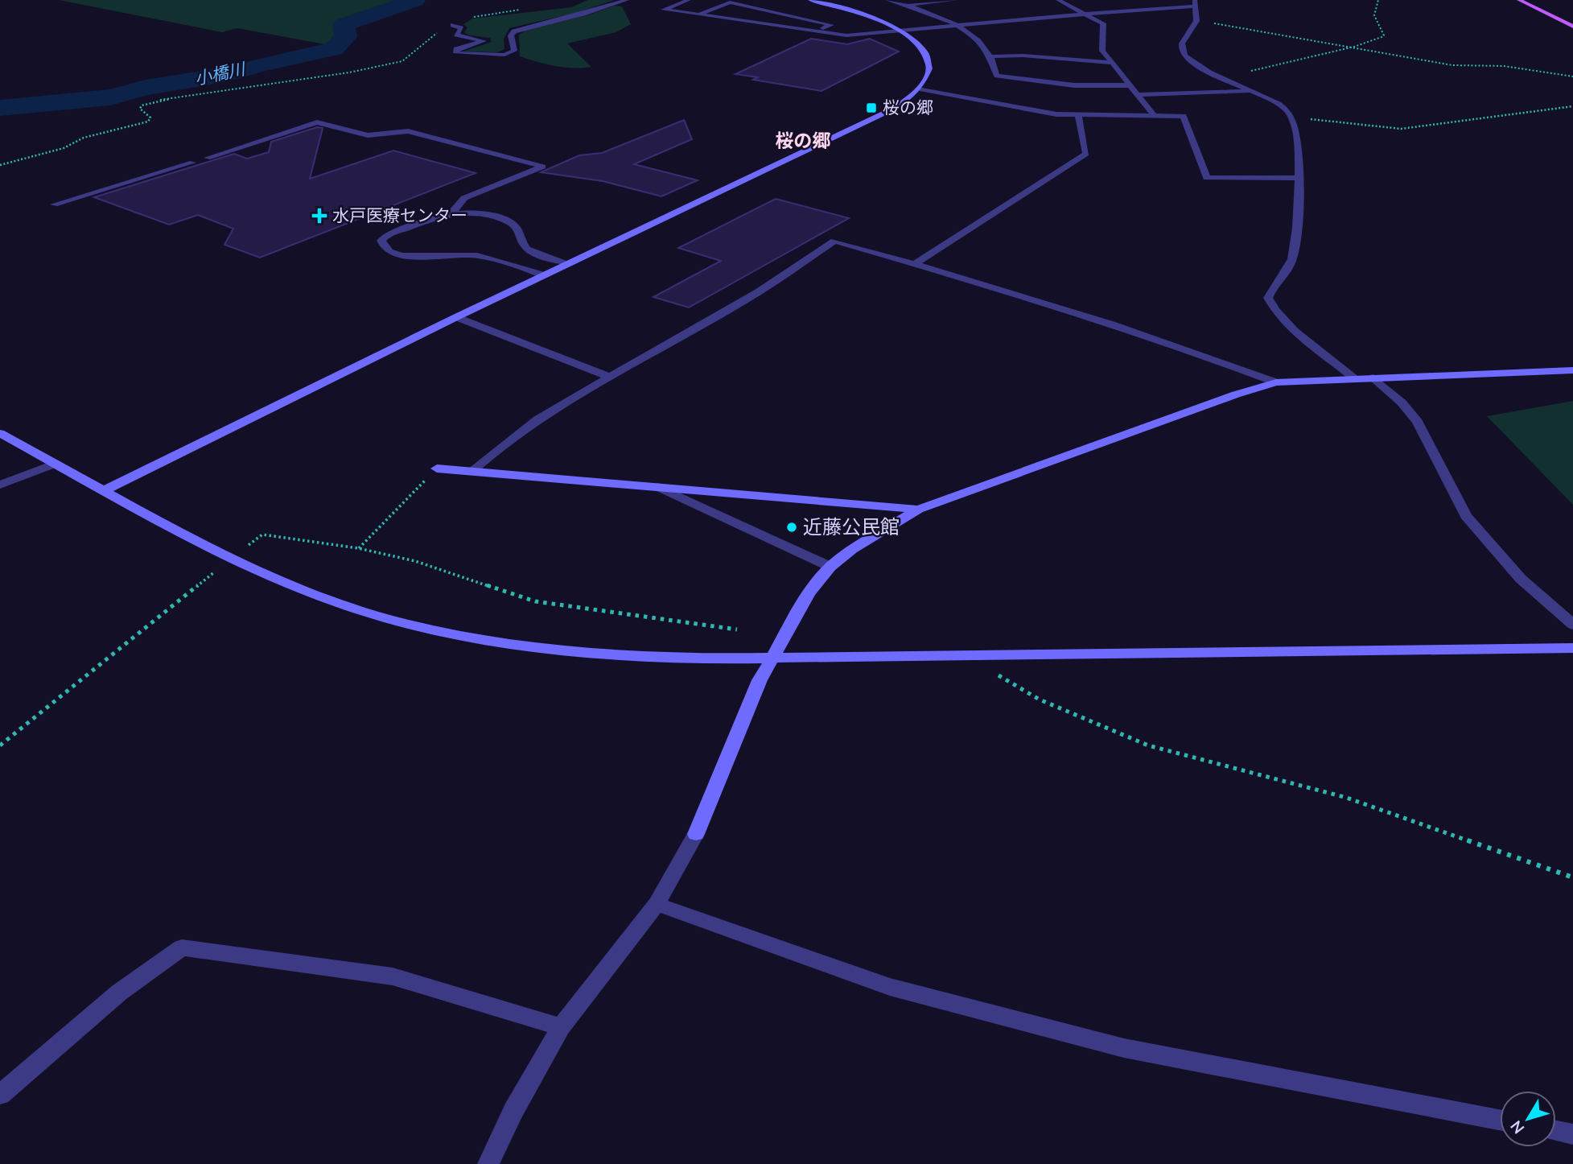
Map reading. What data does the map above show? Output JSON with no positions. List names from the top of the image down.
{
  "districts": ["桜の郷"],
  "water": ["小橋川"],
  "places": {
    "transit": ["桜の郷"],
    "health": ["水戸医療センター"],
    "other": ["近藤公民館"]
  },
  "north": "bottom left"
}
